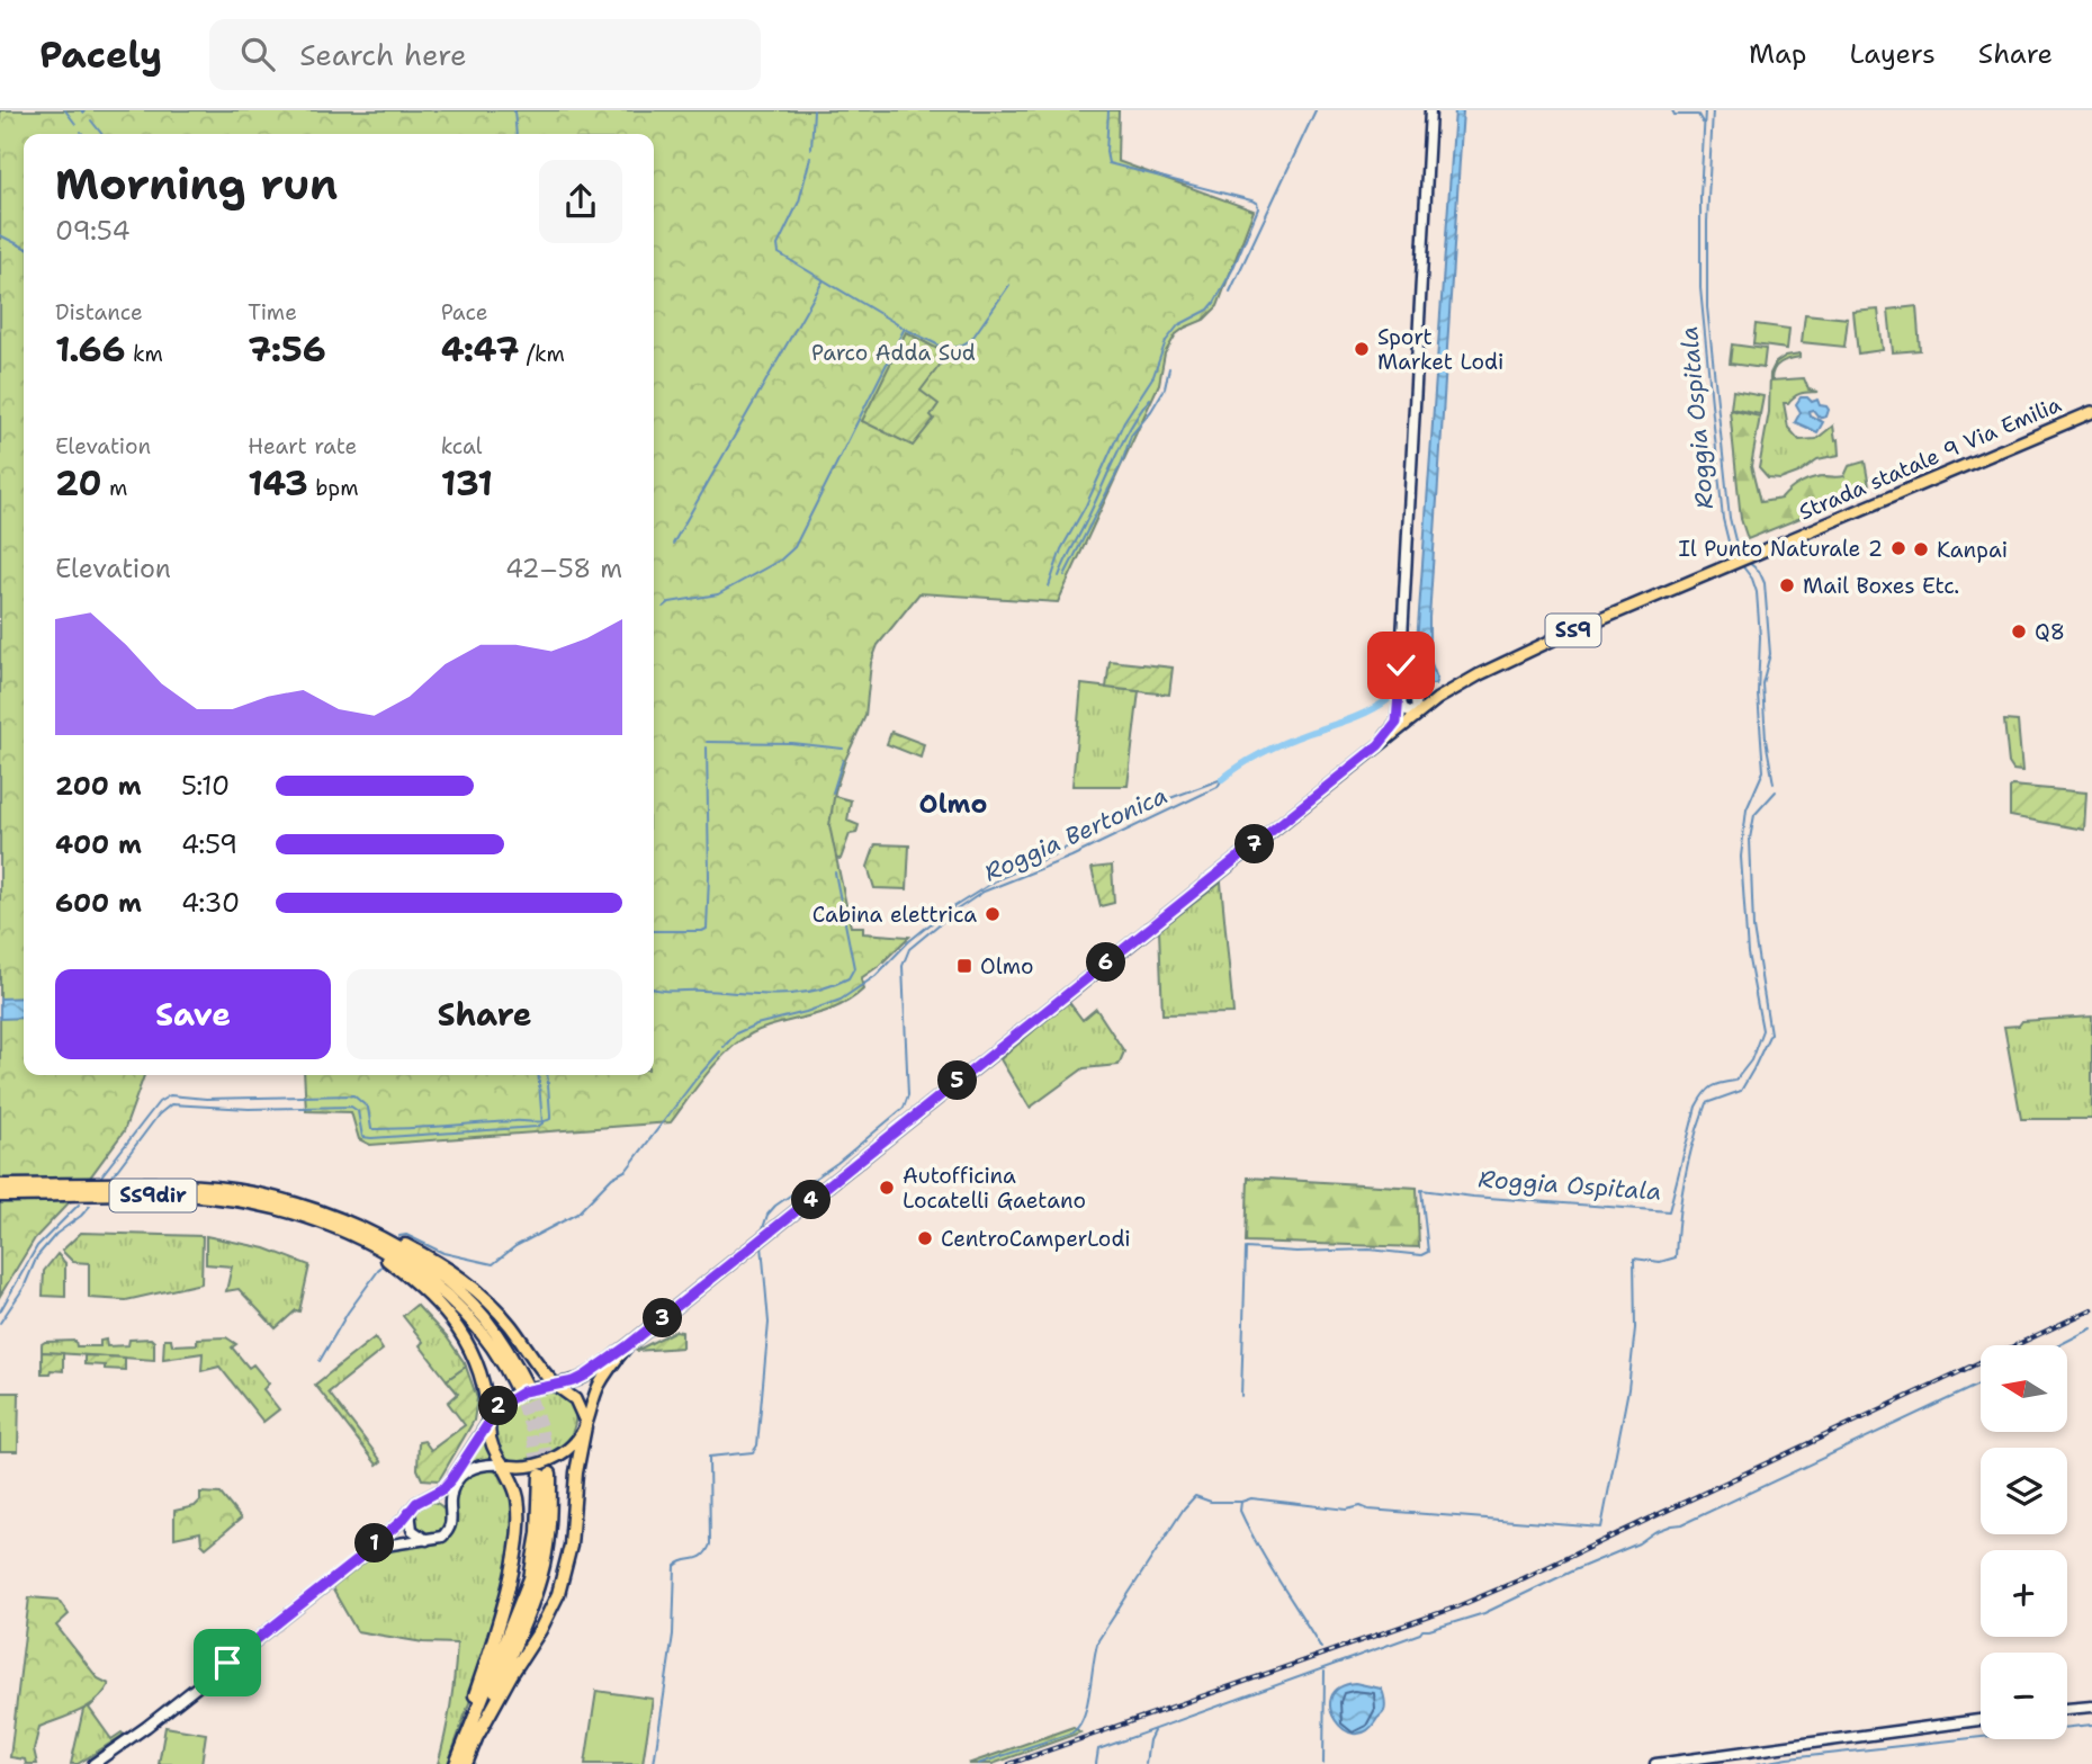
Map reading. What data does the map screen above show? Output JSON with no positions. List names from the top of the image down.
{
  "streets": {
    "highway": ["SS9dir"],
    "main road": ["Strada statale 9 Via Emilia", "SS9"]
  },
  "districts": ["Olmo"],
  "water": ["Roggia Ospitala", "Roggia Bertonica"],
  "parks": ["Parco Adda Sud"],
  "places": {
    "other": [
      "Sport Market Lodi",
      "Il Punto Naturale 2",
      "Kanpai",
      "Mail Boxes Etc.",
      "Q8",
      "Cabina elettrica",
      "Autofficina Locatelli Gaetano",
      "CentroCamperLodi"
    ],
    "transit": ["Olmo"]
  },
  "north": "left",
  "page": {
    "header": "Pacely",
    "search": "Search here",
    "nav": ["Map", "Layers", "Share"],
    "heading": ["Morning run", "09:54"],
    "stats": [
      ["Distance", "1.66 km"],
      ["Time", "7:56"],
      ["Pace", "4:47 /km"],
      ["Elevation", "20 m"],
      ["Heart rate", "143 bpm"],
      ["kcal", "131"]
    ],
    "chart": ["Elevation", "42–58 m"],
    "list": [
      {
        "name": "200 m",
        "note": "5:10"
      },
      {
        "name": "400 m",
        "note": "4:59"
      },
      {
        "name": "600 m",
        "note": "4:30"
      }
    ],
    "pins": [
      "7",
      "6",
      "5",
      "4",
      "3",
      "2",
      "1"
    ],
    "buttons": ["Save", "Share"],
    "map_buttons": ["+", "−"]
  }
}
